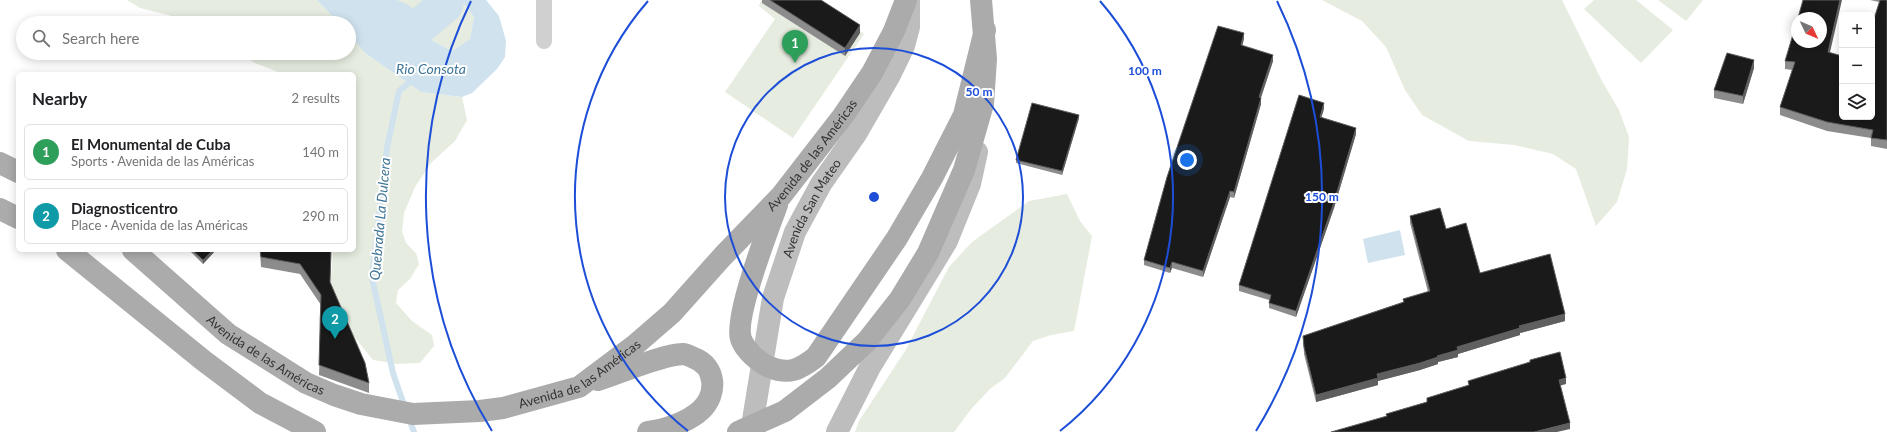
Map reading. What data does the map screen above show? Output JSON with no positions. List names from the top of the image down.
{
  "streets": {
    "main road": ["Avenida de las Américas", "Avenida San Mateo"]
  },
  "water": ["Rio Consota", "Quebrada La Dulcera"],
  "north": "bottom right",
  "page": {
    "map_buttons": ["+", "−"],
    "search": "Search here",
    "pins": ["1", "2"],
    "heading": ["Nearby", "2 results"],
    "list": [
      {
        "mark": "1",
        "name": "El Monumental de Cuba",
        "note": "Sports · Avenida de las Américas",
        "value": "140 m"
      },
      {
        "mark": "2",
        "name": "Diagnosticentro",
        "note": "Place · Avenida de las Américas",
        "value": "290 m"
      }
    ]
  },
  "rings": ["100 m", "50 m", "150 m"]
}
